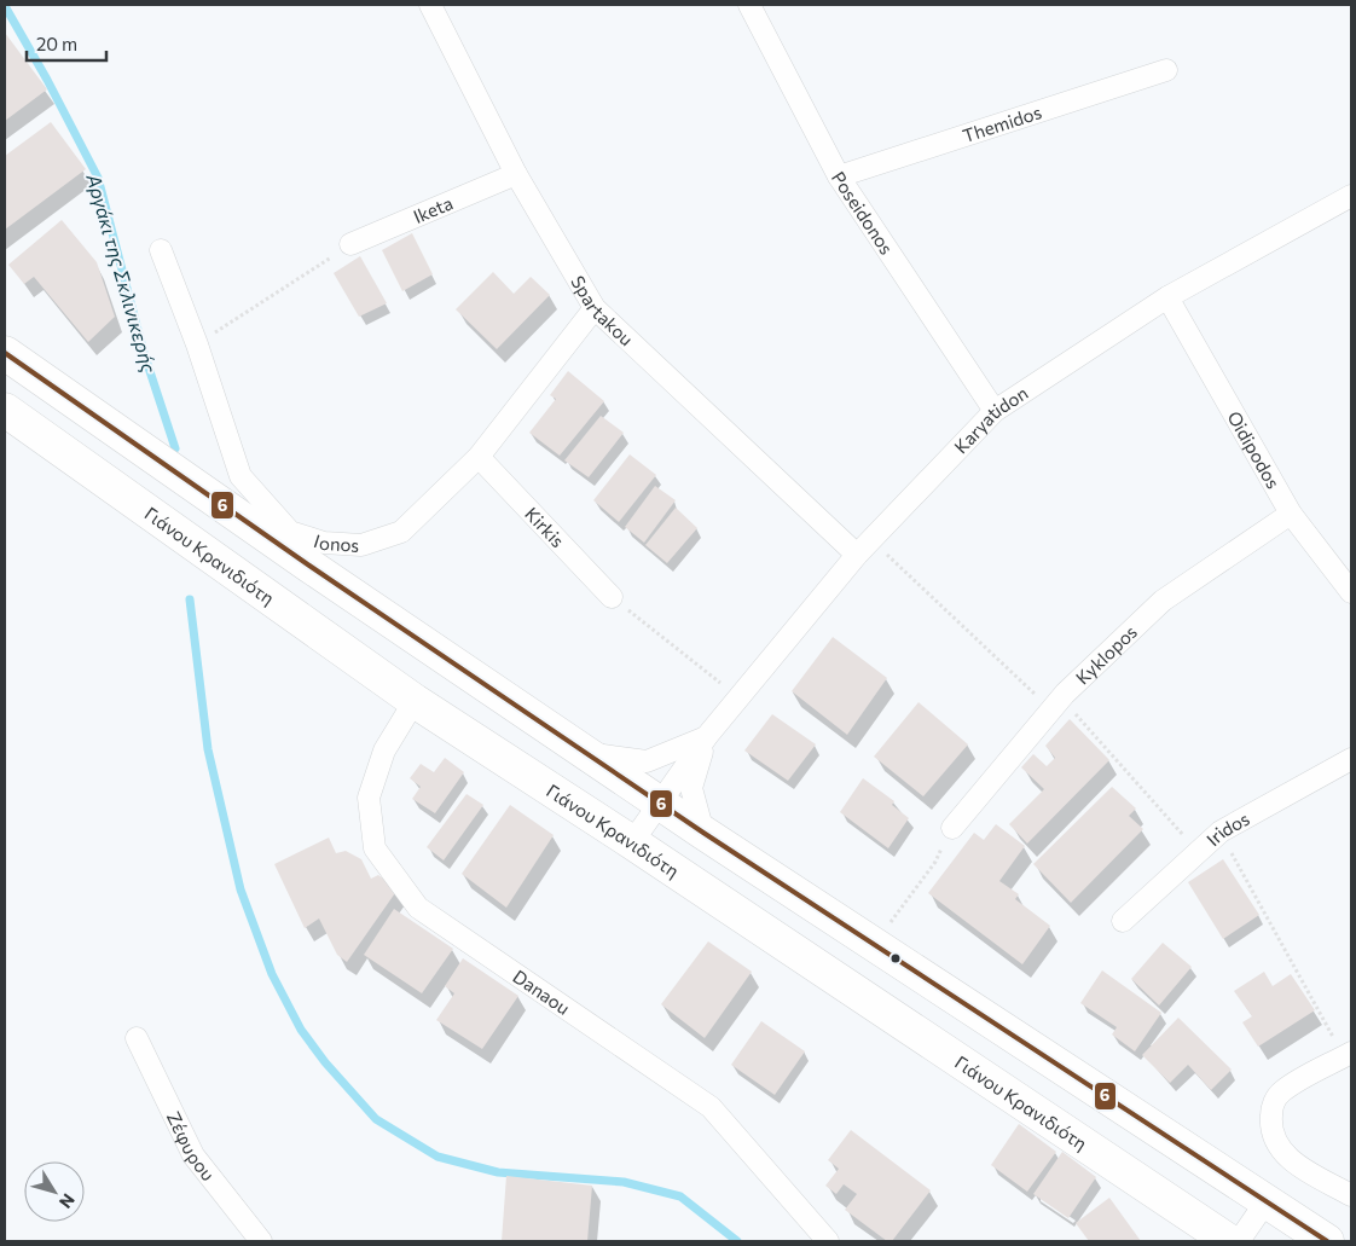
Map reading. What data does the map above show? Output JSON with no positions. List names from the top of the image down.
{
  "streets": {
    "main road": ["Γιάνου Κρανιδιότη"],
    "street": [
      "Themidos",
      "Iketa",
      "Poseidonos",
      "Spartakou",
      "Karyatidon",
      "Oidipodos",
      "Kirkis",
      "Ionos",
      "Kyklopos",
      "Iridos",
      "Danaou",
      "Ζέφυρου"
    ]
  },
  "crossings": [
    ["Themidos", "Poseidonos"],
    ["Iketa", "Spartakou"],
    ["Poseidonos", "Karyatidon"],
    ["Spartakou", "Karyatidon"],
    ["Spartakou", "Ionos"],
    ["Karyatidon", "Oidipodos"],
    ["Karyatidon", "Γιάνου Κρανιδιότη"],
    ["Oidipodos", "Kyklopos"],
    ["Kirkis", "Ionos"],
    ["Γιάνου Κρανιδιότη", "Danaou"]
  ],
  "water": ["Αργάκι της Σκλινικερής"],
  "lines": ["transit line 6"],
  "scale_bar": "20 m",
  "north": "bottom right"
}
